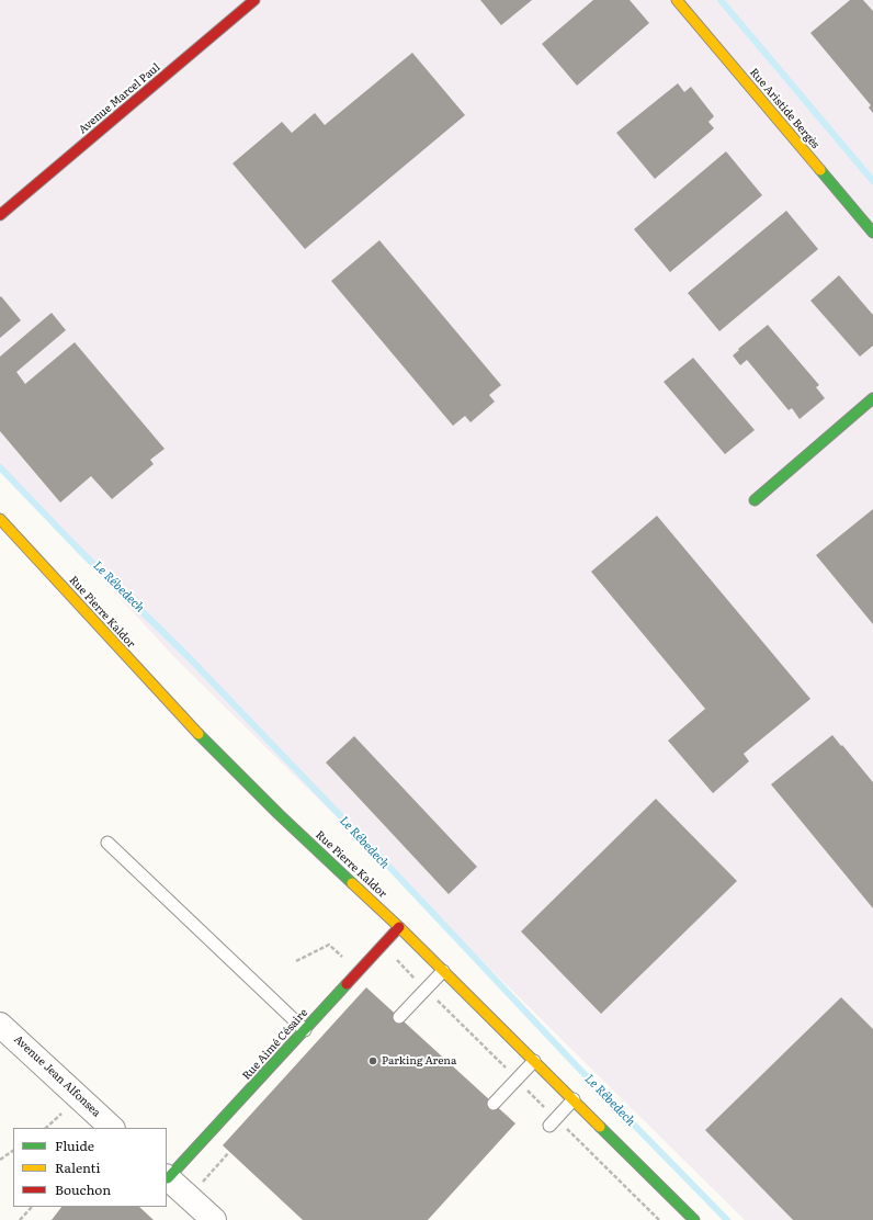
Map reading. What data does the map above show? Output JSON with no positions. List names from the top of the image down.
{
  "streets": {
    "street": [
      "Avenue Marcel Paul",
      "Rue Aristide Bergès",
      "Rue Pierre Kaldor",
      "Rue Aimé Césaire",
      "Avenue Jean Alfonsea"
    ]
  },
  "crossings": [
    ["Rue Pierre Kaldor", "Rue Aimé Césaire"]
  ],
  "water": ["Le Rébedech"],
  "places": ["Parking Arena"],
  "legend": ["Fluide", "Ralenti", "Bouchon"]
}
